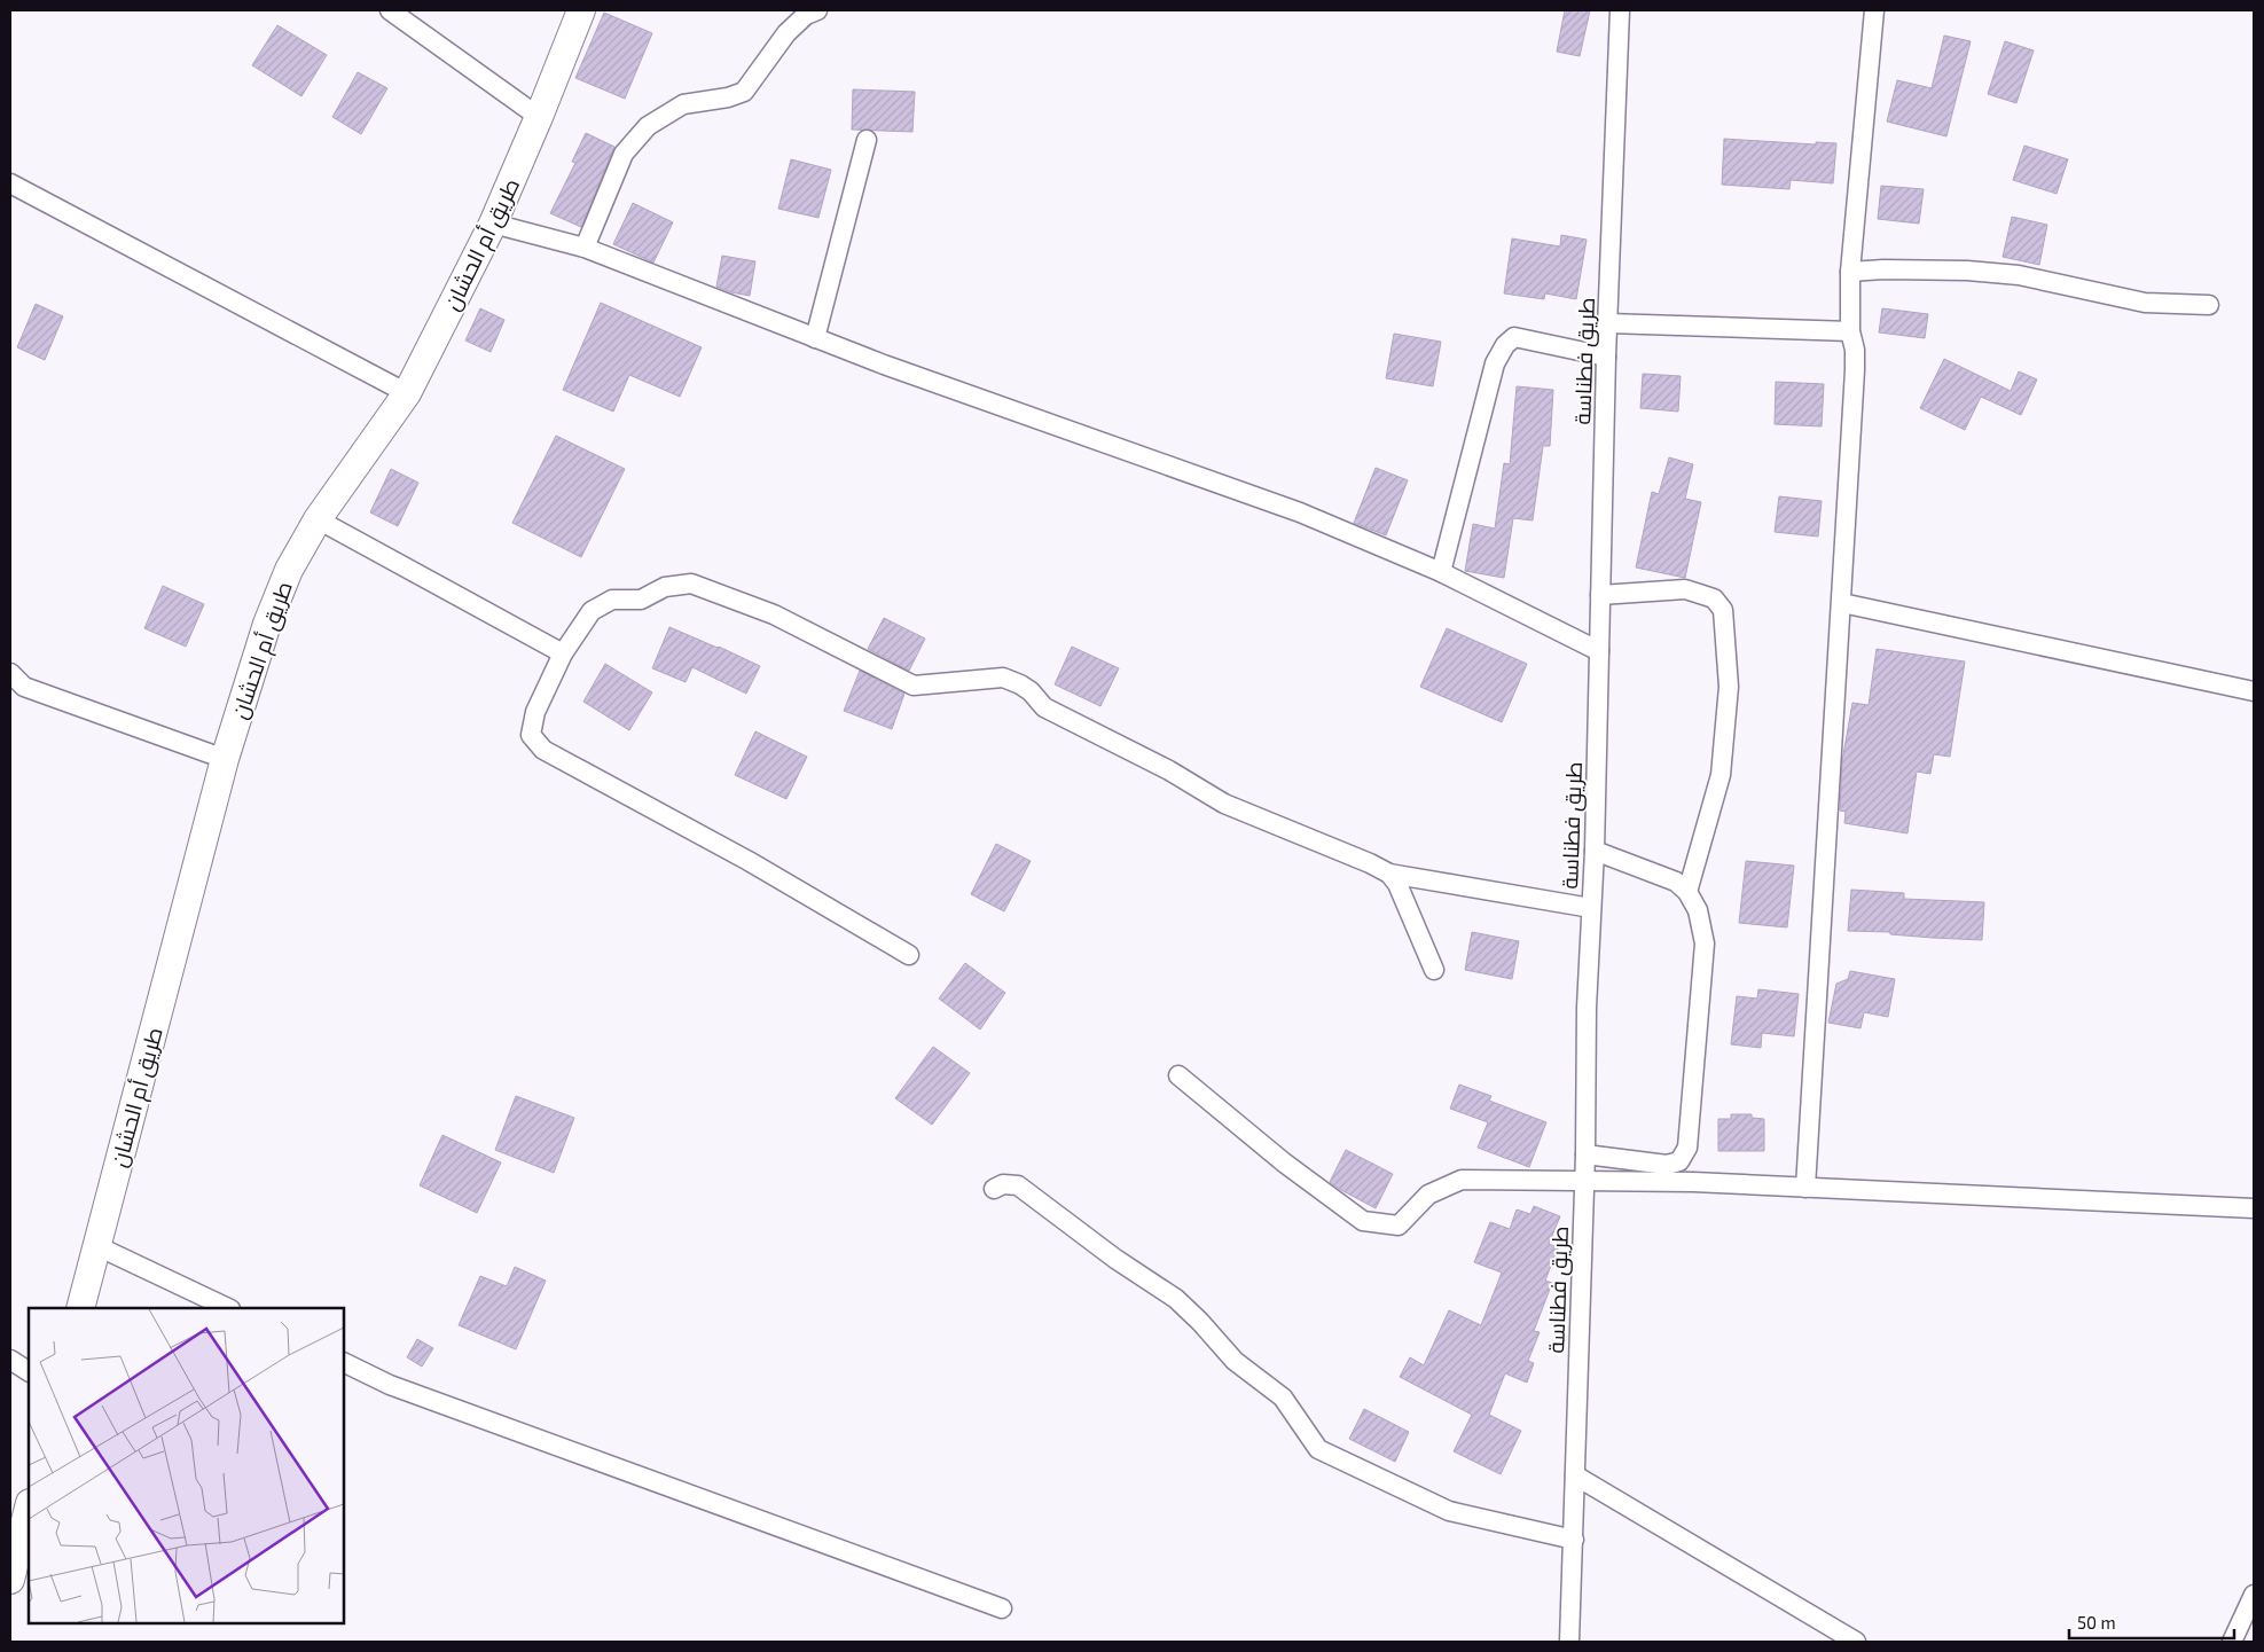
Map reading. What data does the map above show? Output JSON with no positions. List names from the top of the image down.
{
  "streets": {
    "street": ["طريق أم الحشان", "طريق فطناسة"]
  },
  "scale_bar": "50 m"
}
